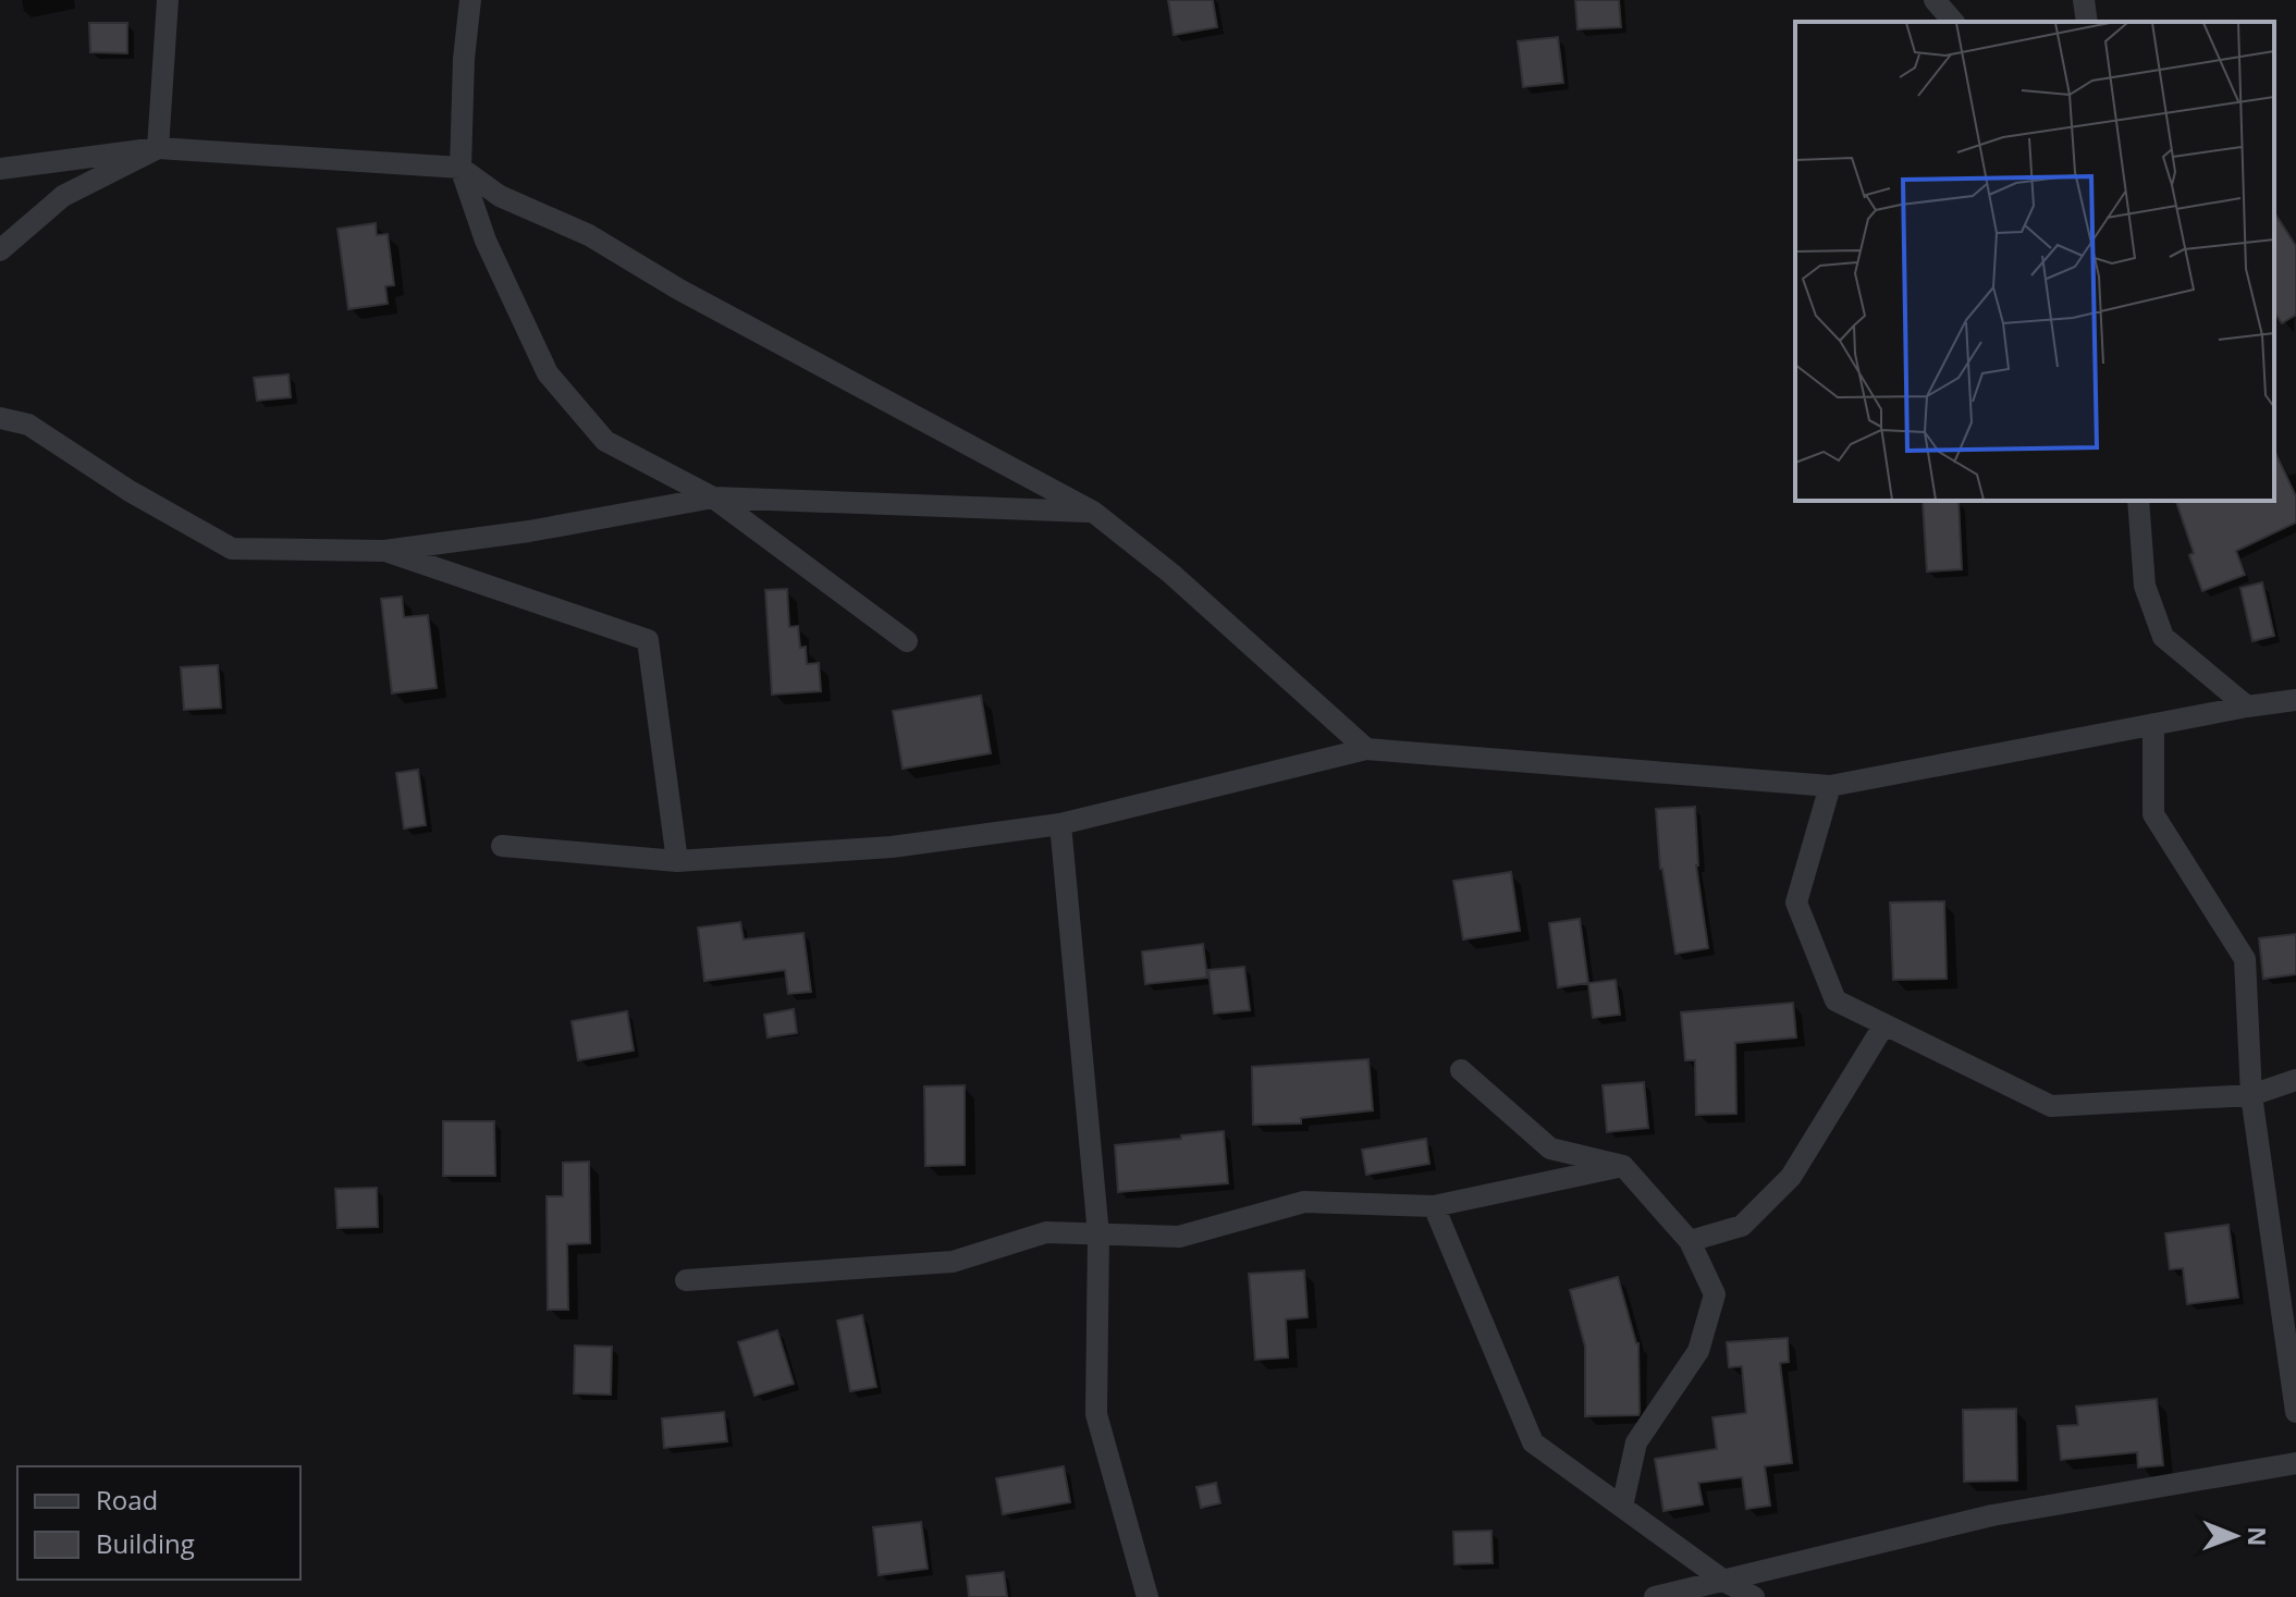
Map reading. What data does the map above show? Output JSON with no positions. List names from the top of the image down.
{
  "legend": ["Road", "Building"],
  "north": "right"
}
